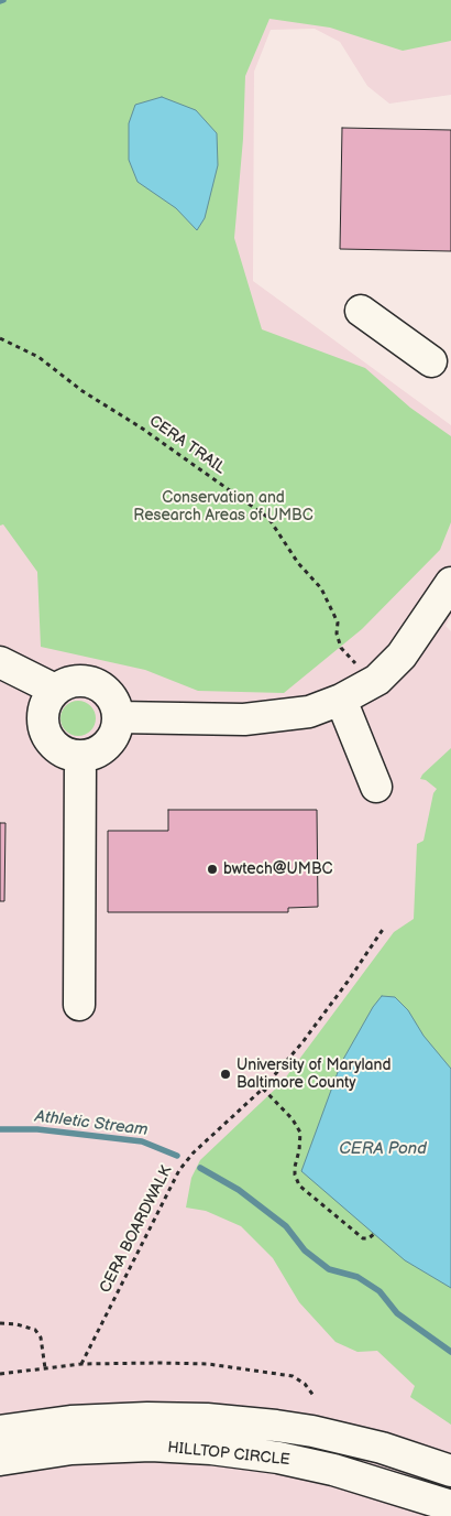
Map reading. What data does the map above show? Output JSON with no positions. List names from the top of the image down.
{
  "streets": {
    "street": ["HILLTOP CIRCLE"],
    "path": ["CERA TRAIL", "CERA BOARDWALK"]
  },
  "water": ["Athletic Stream", "CERA Pond"],
  "parks": ["Conservation and Research Areas of UMBC"],
  "places": ["bwtech@UMBC", "University of Maryland Baltimore County"]
}
